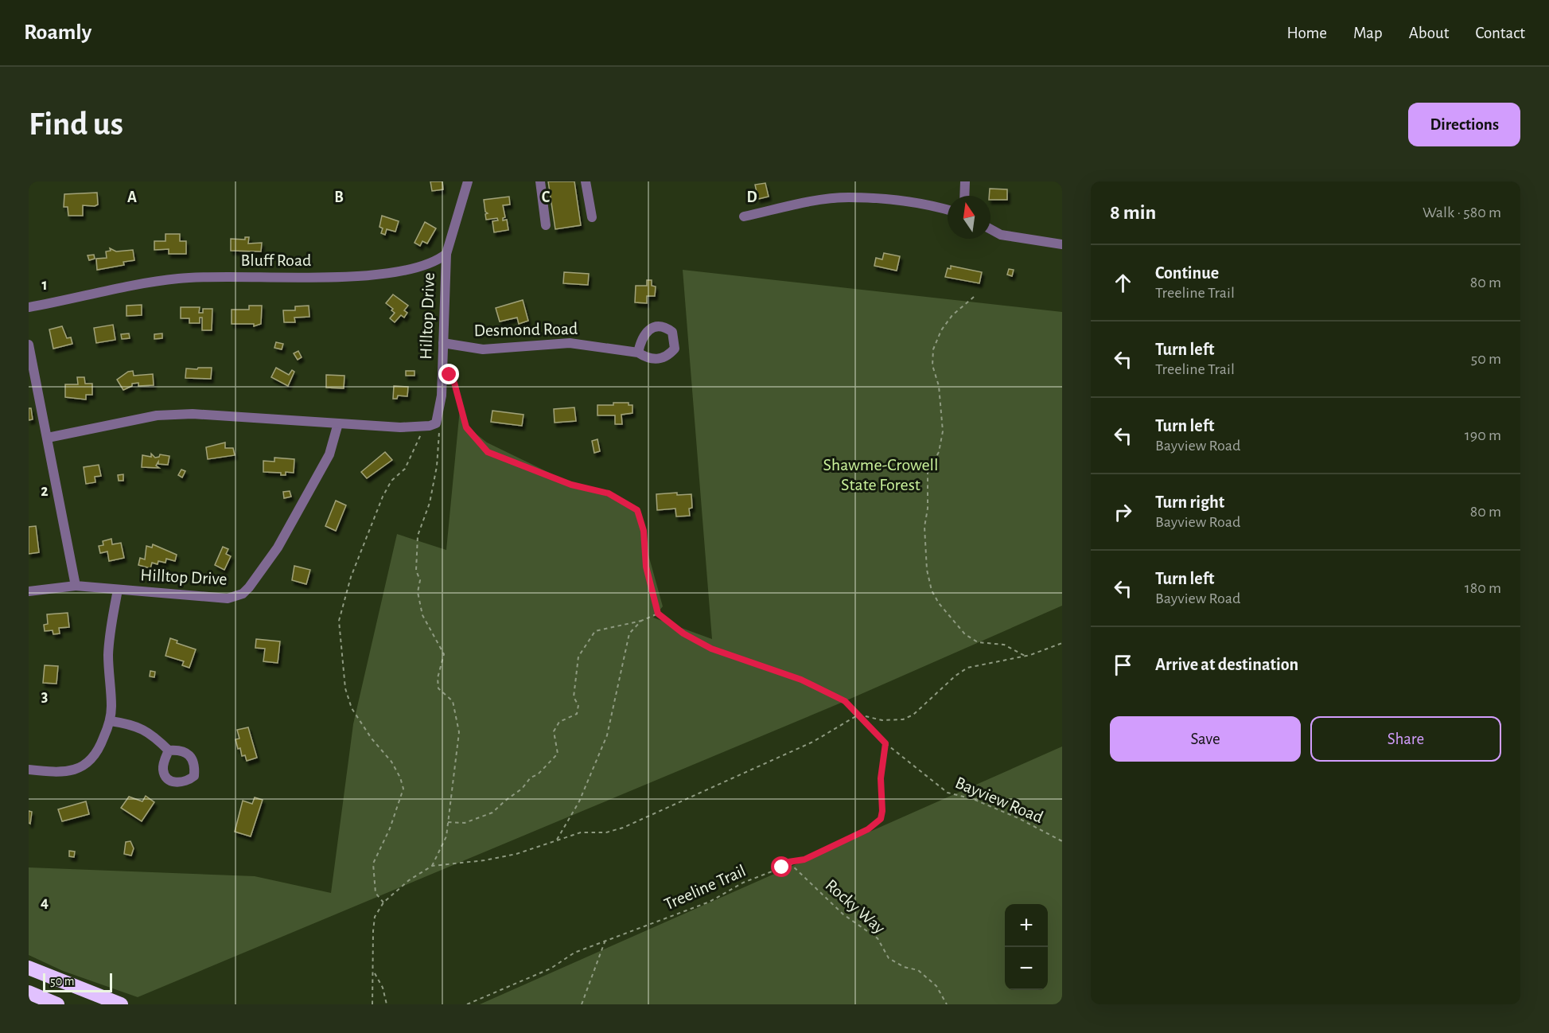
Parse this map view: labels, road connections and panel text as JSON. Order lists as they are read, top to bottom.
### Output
{
  "streets": {
    "street": ["Bluff Road", "Hilltop Drive", "Desmond Road"],
    "path": ["Bayview Road", "Treeline Trail", "Rocky Way"]
  },
  "crossings": [
    ["Bluff Road", "Hilltop Drive"],
    ["Hilltop Drive", "Desmond Road"],
    ["Bayview Road", "Treeline Trail"],
    ["Treeline Trail", "Rocky Way"]
  ],
  "parks": ["Shawme-Crowell State Forest"],
  "scale_bar": "50 m",
  "north": "top",
  "page": {
    "header": "Roamly",
    "nav": [
      "Home",
      "Map",
      "About",
      "Contact"
    ],
    "buttons": [
      "Directions",
      ["Save", "Share"]
    ],
    "title": "Find us",
    "heading": ["8 min", "Walk · 580 m"],
    "list": [
      ["Continue", "Treeline Trail", "80 m"],
      ["Turn left", "Treeline Trail", "50 m"],
      ["Turn left", "Bayview Road", "190 m"],
      ["Turn right", "Bayview Road", "80 m"],
      ["Turn left", "Bayview Road", "180 m"],
      "Arrive at destination"
    ],
    "map_buttons": ["+", "−"],
    "scale": "50 m"
  },
  "grid": {
    "columns": [
      "A",
      "B",
      "C",
      "D"
    ],
    "rows": [
      "1",
      "2",
      "3",
      "4"
    ]
  }
}
